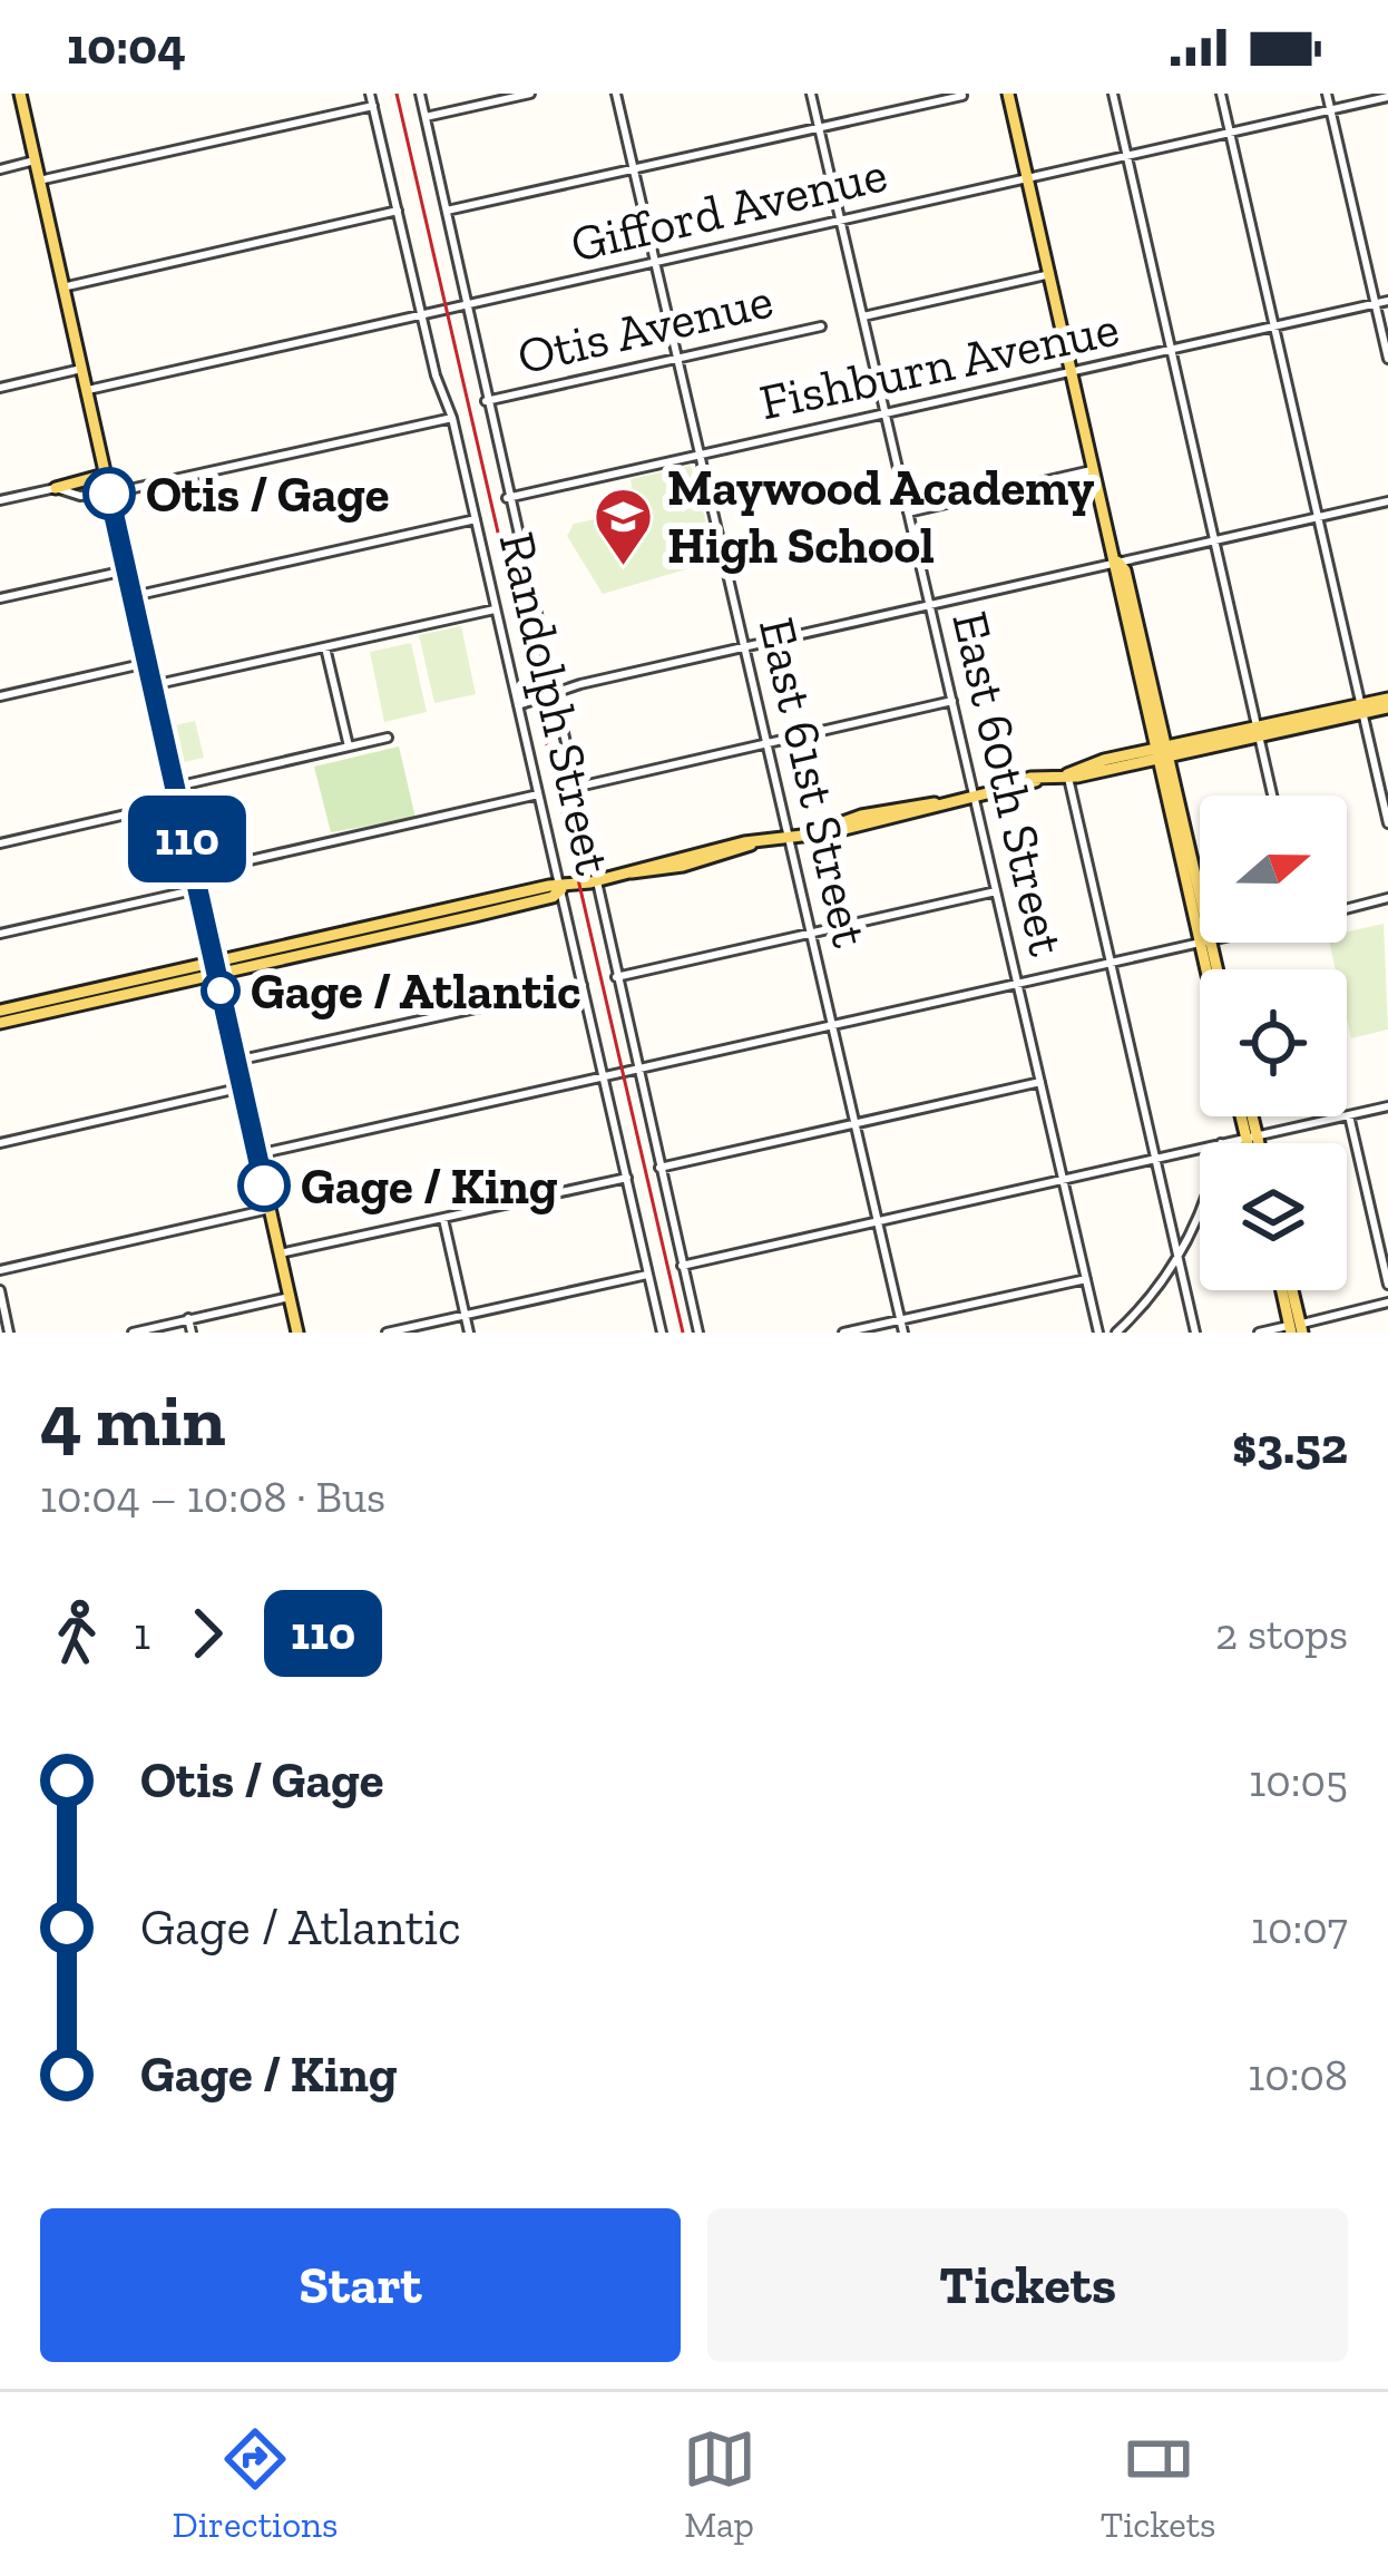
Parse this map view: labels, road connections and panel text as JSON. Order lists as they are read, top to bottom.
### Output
{
  "streets": {
    "street": [
      "Gifford Avenue",
      "Otis Avenue",
      "Fishburn Avenue",
      "Randolph Street",
      "East 61st Street",
      "East 60th Street"
    ]
  },
  "crossings": [
    ["Gifford Avenue", "Randolph Street"],
    ["Gifford Avenue", "East 61st Street"],
    ["Gifford Avenue", "East 60th Street"],
    ["Otis Avenue", "Randolph Street"],
    ["Otis Avenue", "East 61st Street"],
    ["Fishburn Avenue", "Randolph Street"],
    ["Fishburn Avenue", "East 61st Street"],
    ["Fishburn Avenue", "East 60th Street"]
  ],
  "places": {
    "other": ["Otis / Gage", "Gage / Atlantic", "Gage / King"],
    "school or university": ["Maywood Academy High School"]
  },
  "lines": ["bus line 110"],
  "north": "right",
  "page": {
    "status": "10:04",
    "on_map": "110",
    "heading": ["4 min", "10:04 – 10:08 · Bus", "$3.52"],
    "legs": ["1", "110", "2 stops"],
    "list": [
      {
        "name": "Otis / Gage",
        "value": "10:05"
      },
      {
        "name": "Gage / Atlantic",
        "value": "10:07"
      },
      {
        "name": "Gage / King",
        "value": "10:08"
      }
    ],
    "buttons": ["Start", "Tickets"],
    "tabs": ["Directions", "Map", "Tickets"]
  }
}
